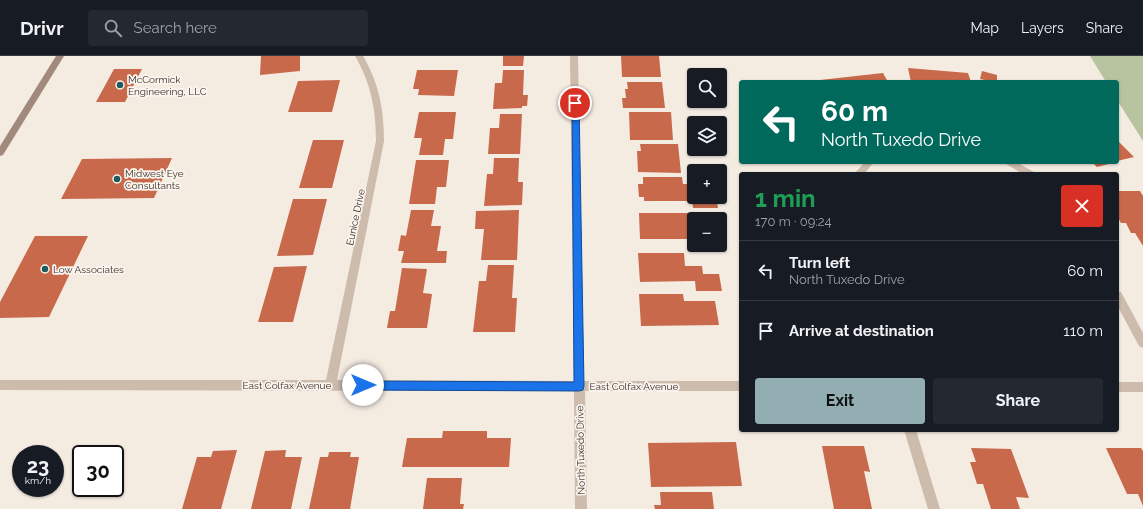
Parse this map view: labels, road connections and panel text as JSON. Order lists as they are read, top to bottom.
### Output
{
  "streets": {
    "street": ["Eunice Drive", "East Colfax Avenue", "North Tuxedo Drive"]
  },
  "crossings": [
    ["Eunice Drive", "East Colfax Avenue"],
    ["East Colfax Avenue", "North Tuxedo Drive"]
  ],
  "places": ["McCormick Engineering, LLC", "Midwest Eye Consultants", "Low Associates"],
  "page": {
    "header": "Drivr",
    "search": "Search here",
    "nav": ["Map", "Layers", "Share"],
    "map_buttons": ["+", "−"],
    "turn": ["60 m", "North Tuxedo Drive"],
    "heading": ["1 min", "170 m · 09:24"],
    "list": [
      {
        "name": "Turn left",
        "note": "North Tuxedo Drive",
        "value": "60 m"
      },
      {
        "name": "Arrive at destination",
        "value": "110 m"
      }
    ],
    "buttons": ["Exit", "Share"],
    "speed": "23 km/h",
    "limit": "30"
  }
}
